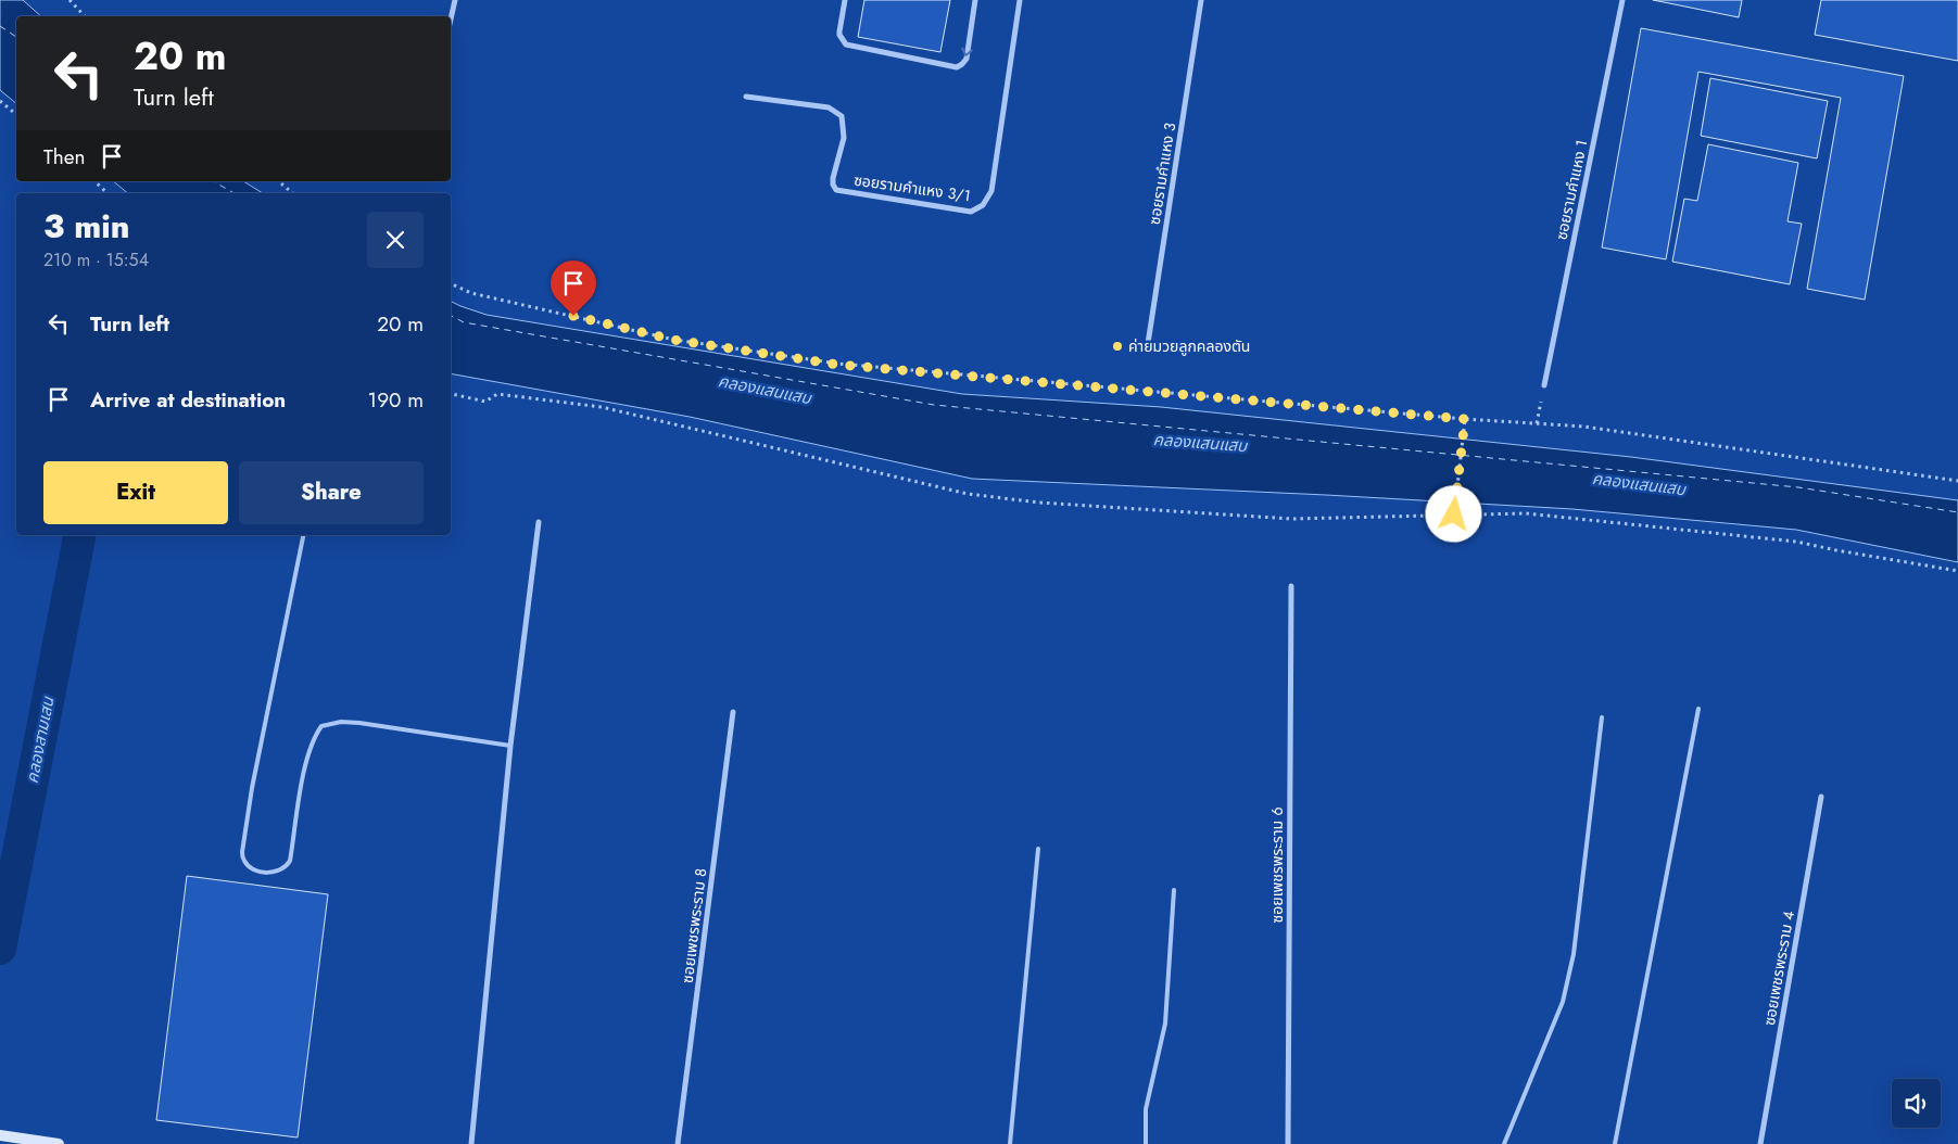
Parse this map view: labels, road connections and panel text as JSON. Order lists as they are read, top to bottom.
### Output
{
  "streets": {
    "street": [
      "ซอยรามคำแหง 3",
      "ซอยรามคำแหง 3/1",
      "ซอยรามคำแหง 1",
      "ซอยเพชรพระราม 6",
      "ซอยเพชรพระราม 8",
      "ซอยเพชรพระราม 4"
    ]
  },
  "water": ["คลองแสนแสบ", "คลองสามเสน"],
  "places": ["ค่ายมวยลูกคลองตัน"],
  "page": {
    "turn": ["20 m", "Turn left"],
    "then": "Then",
    "heading": ["3 min", "210 m · 15:54"],
    "list": [
      {
        "name": "Turn left",
        "value": "20 m"
      },
      {
        "name": "Arrive at destination",
        "value": "190 m"
      }
    ],
    "buttons": ["Exit", "Share"]
  }
}
